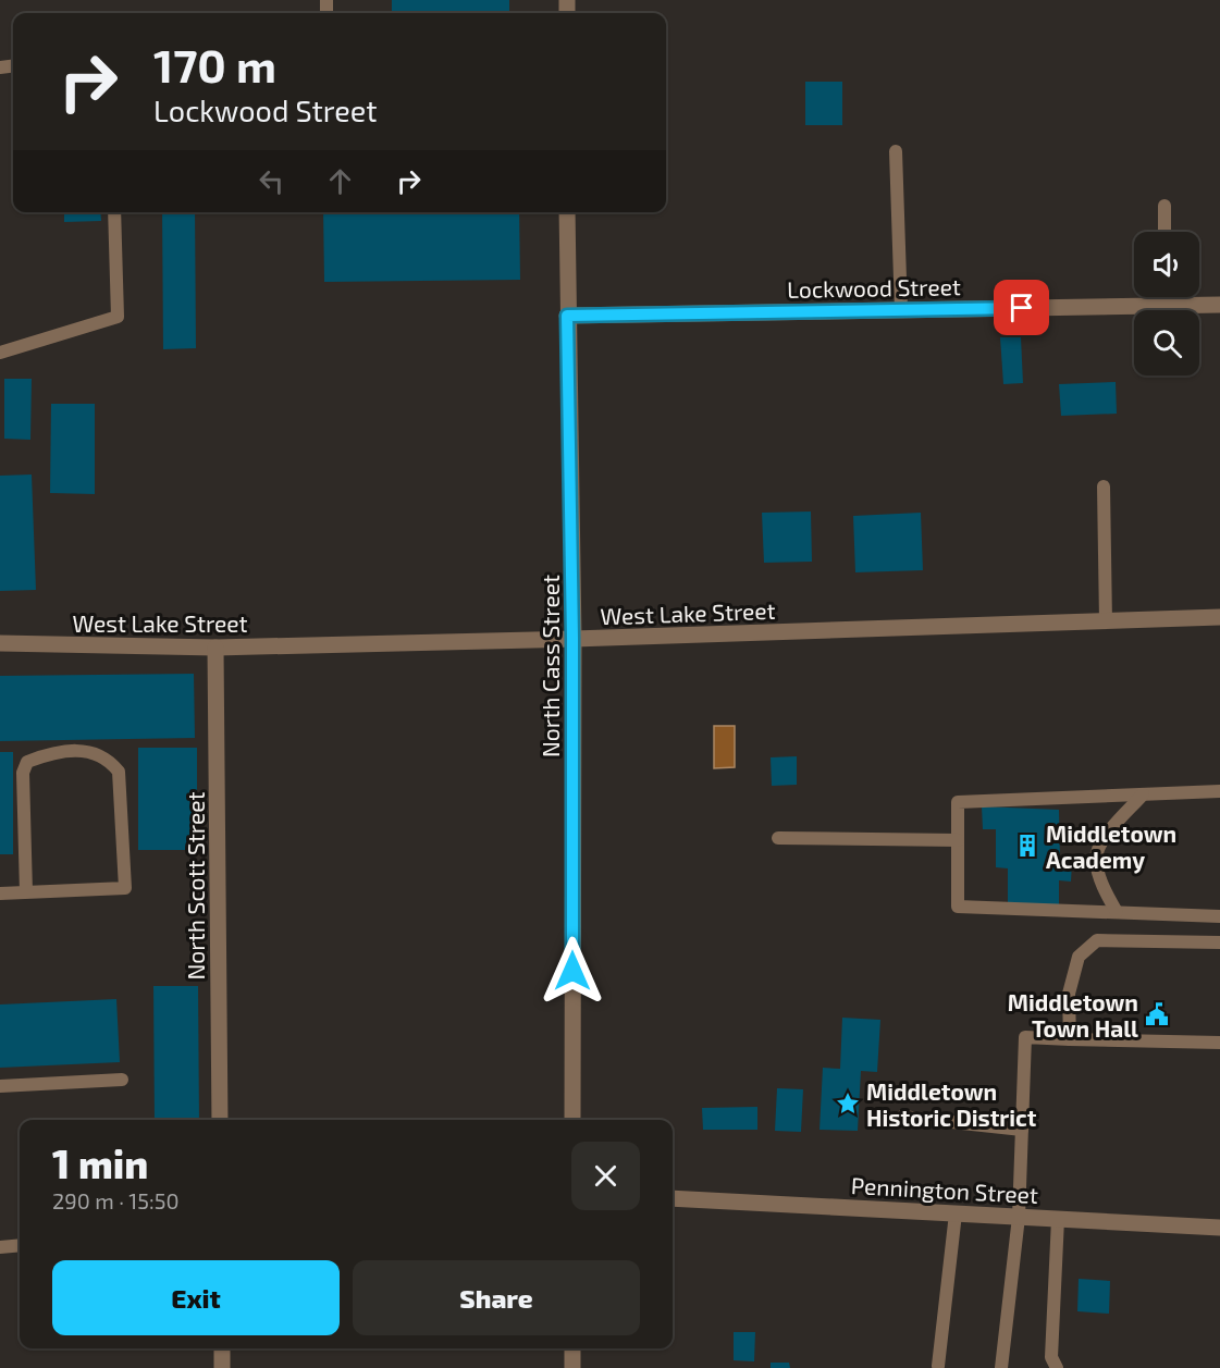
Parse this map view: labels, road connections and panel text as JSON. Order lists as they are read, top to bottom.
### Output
{
  "streets": {
    "street": [
      "Lockwood Street",
      "West Lake Street",
      "North Cass Street",
      "North Scott Street",
      "Pennington Street"
    ]
  },
  "crossings": [
    ["Lockwood Street", "North Cass Street"],
    ["West Lake Street", "North Cass Street"],
    ["West Lake Street", "North Scott Street"]
  ],
  "places": {
    "building": ["Middletown Academy"],
    "public building": ["Middletown Town Hall"],
    "place": ["Middletown Historic District"]
  },
  "page": {
    "turn": ["170 m", "Lockwood Street"],
    "heading": ["1 min", "290 m · 15:50"],
    "buttons": ["Exit", "Share"]
  }
}
